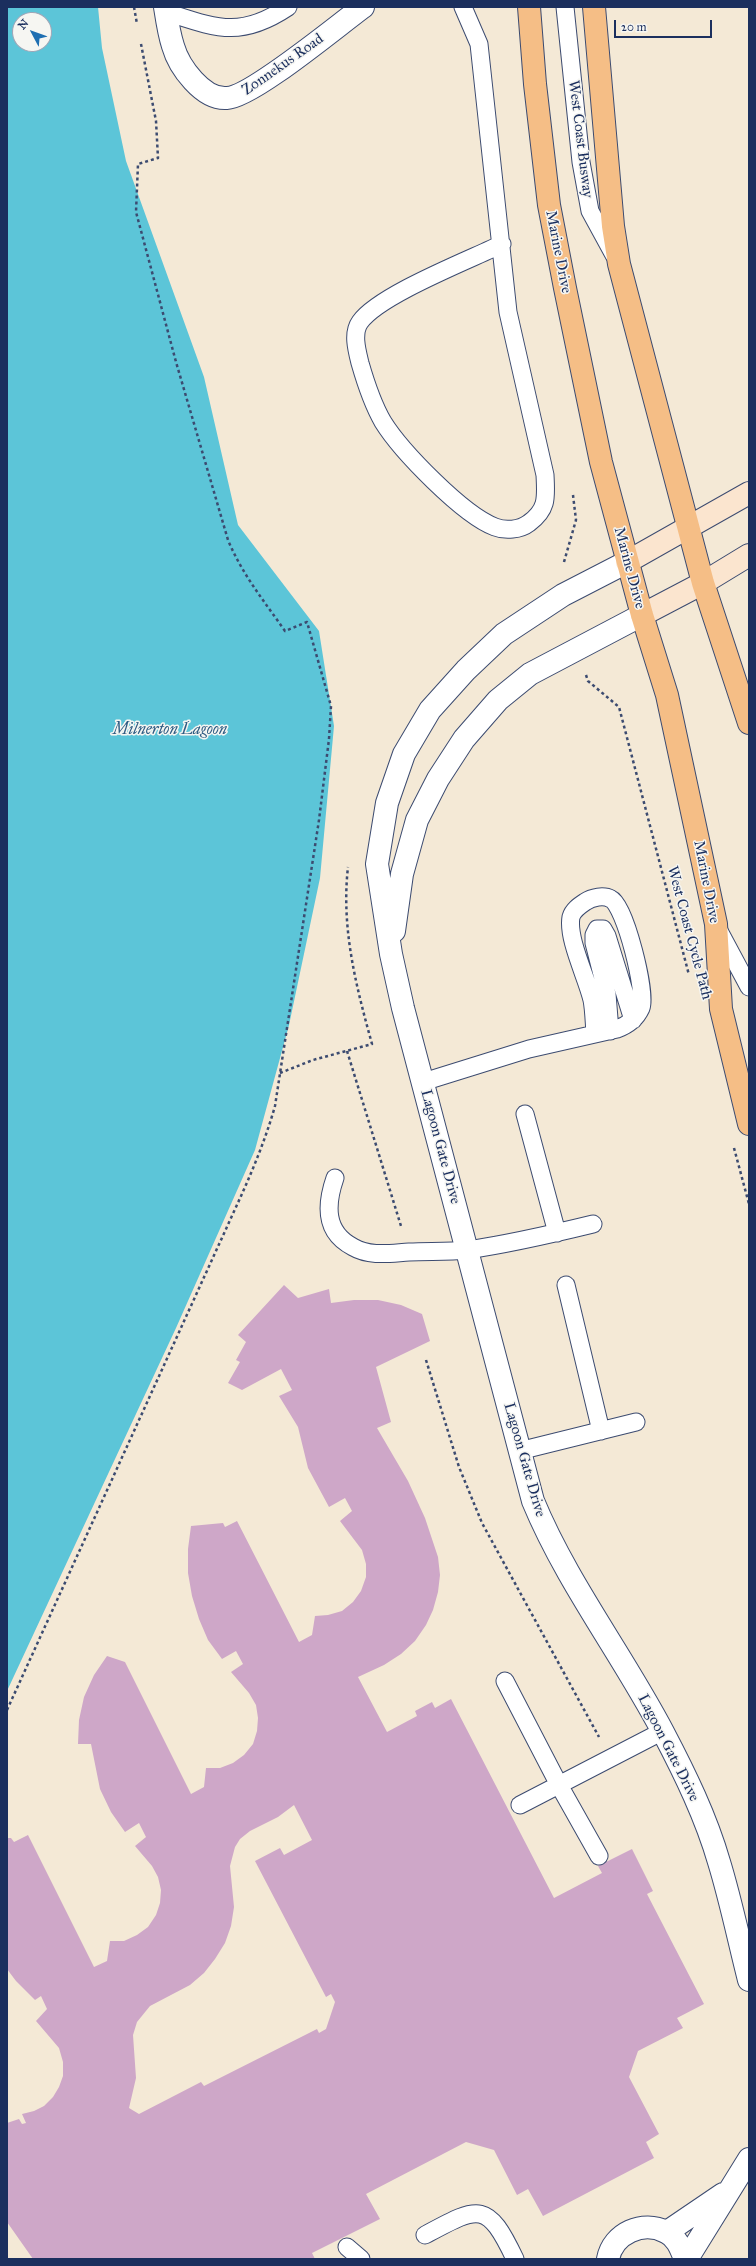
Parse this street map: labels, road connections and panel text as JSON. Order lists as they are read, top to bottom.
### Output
{
  "streets": {
    "main road": ["Marine Drive", "Lagoon Gate Drive"],
    "street": ["Zonnekus Road"],
    "lane": ["West Coast Busway"],
    "path": ["West Coast Cycle Path"]
  },
  "crossings": [
    ["Marine Drive", "Lagoon Gate Drive"]
  ],
  "water": ["Milnerton Lagoon"],
  "scale_bar": "20 m",
  "north": "top left"
}
